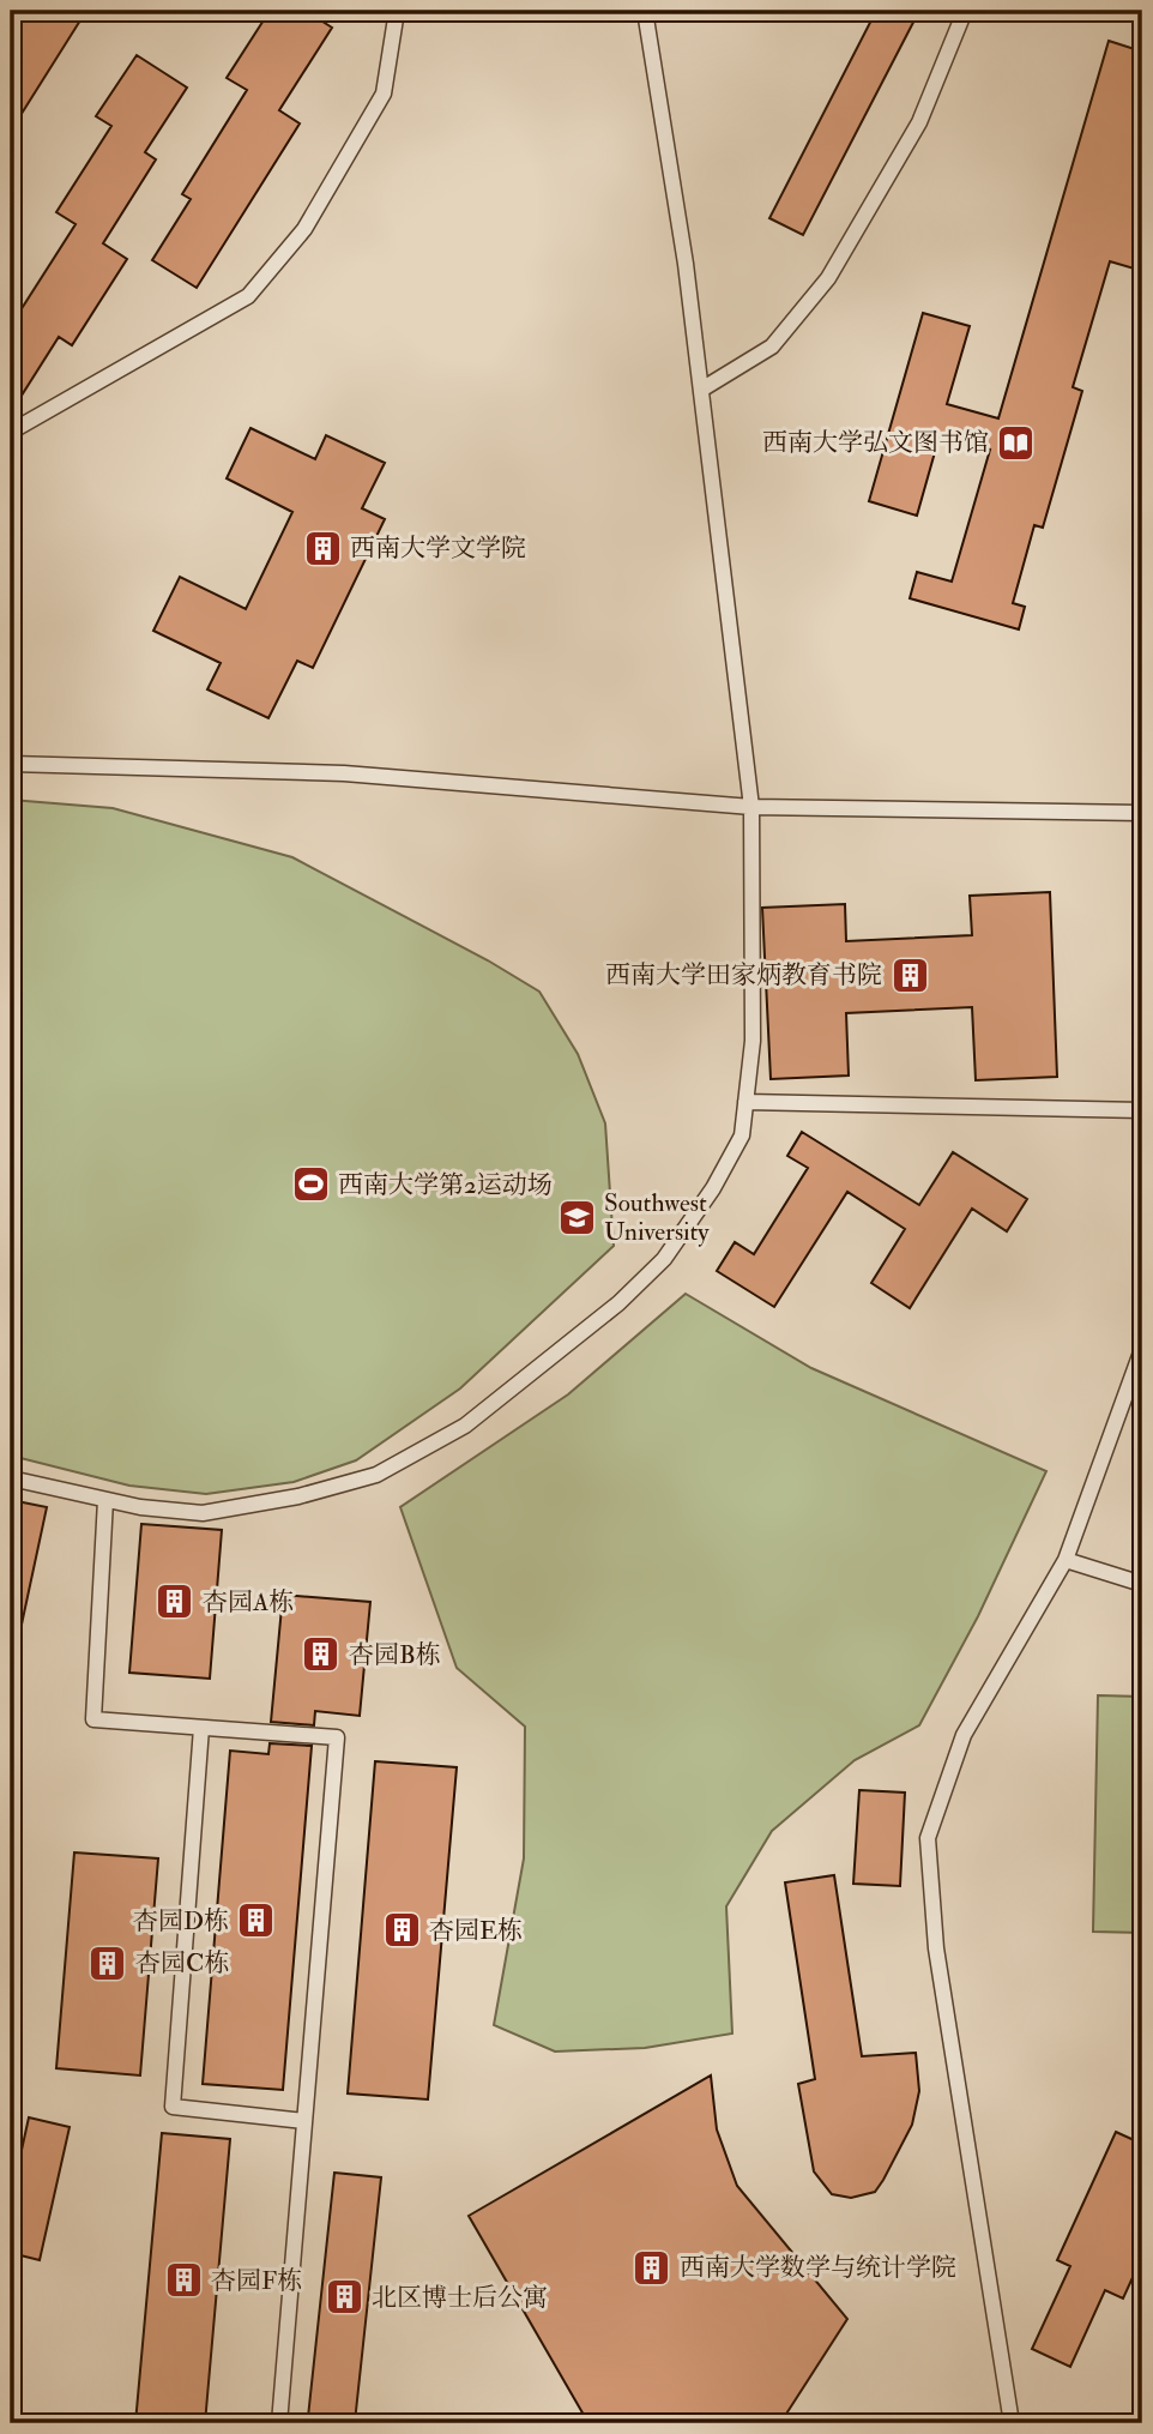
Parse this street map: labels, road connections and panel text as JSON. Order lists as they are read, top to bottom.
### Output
{
  "places": {
    "library": ["西南大学弘文图书馆"],
    "building": [
      "西南大学文学院",
      "西南大学田家炳教育书院",
      "杏园A栋",
      "杏园B栋",
      "杏园D栋",
      "杏园E栋",
      "杏园C栋",
      "西南大学数学与统计学院",
      "杏园F栋",
      "北区博士后公寓"
    ],
    "sports": ["西南大学第2运动场"],
    "school or university": ["Southwest University"]
  }
}
